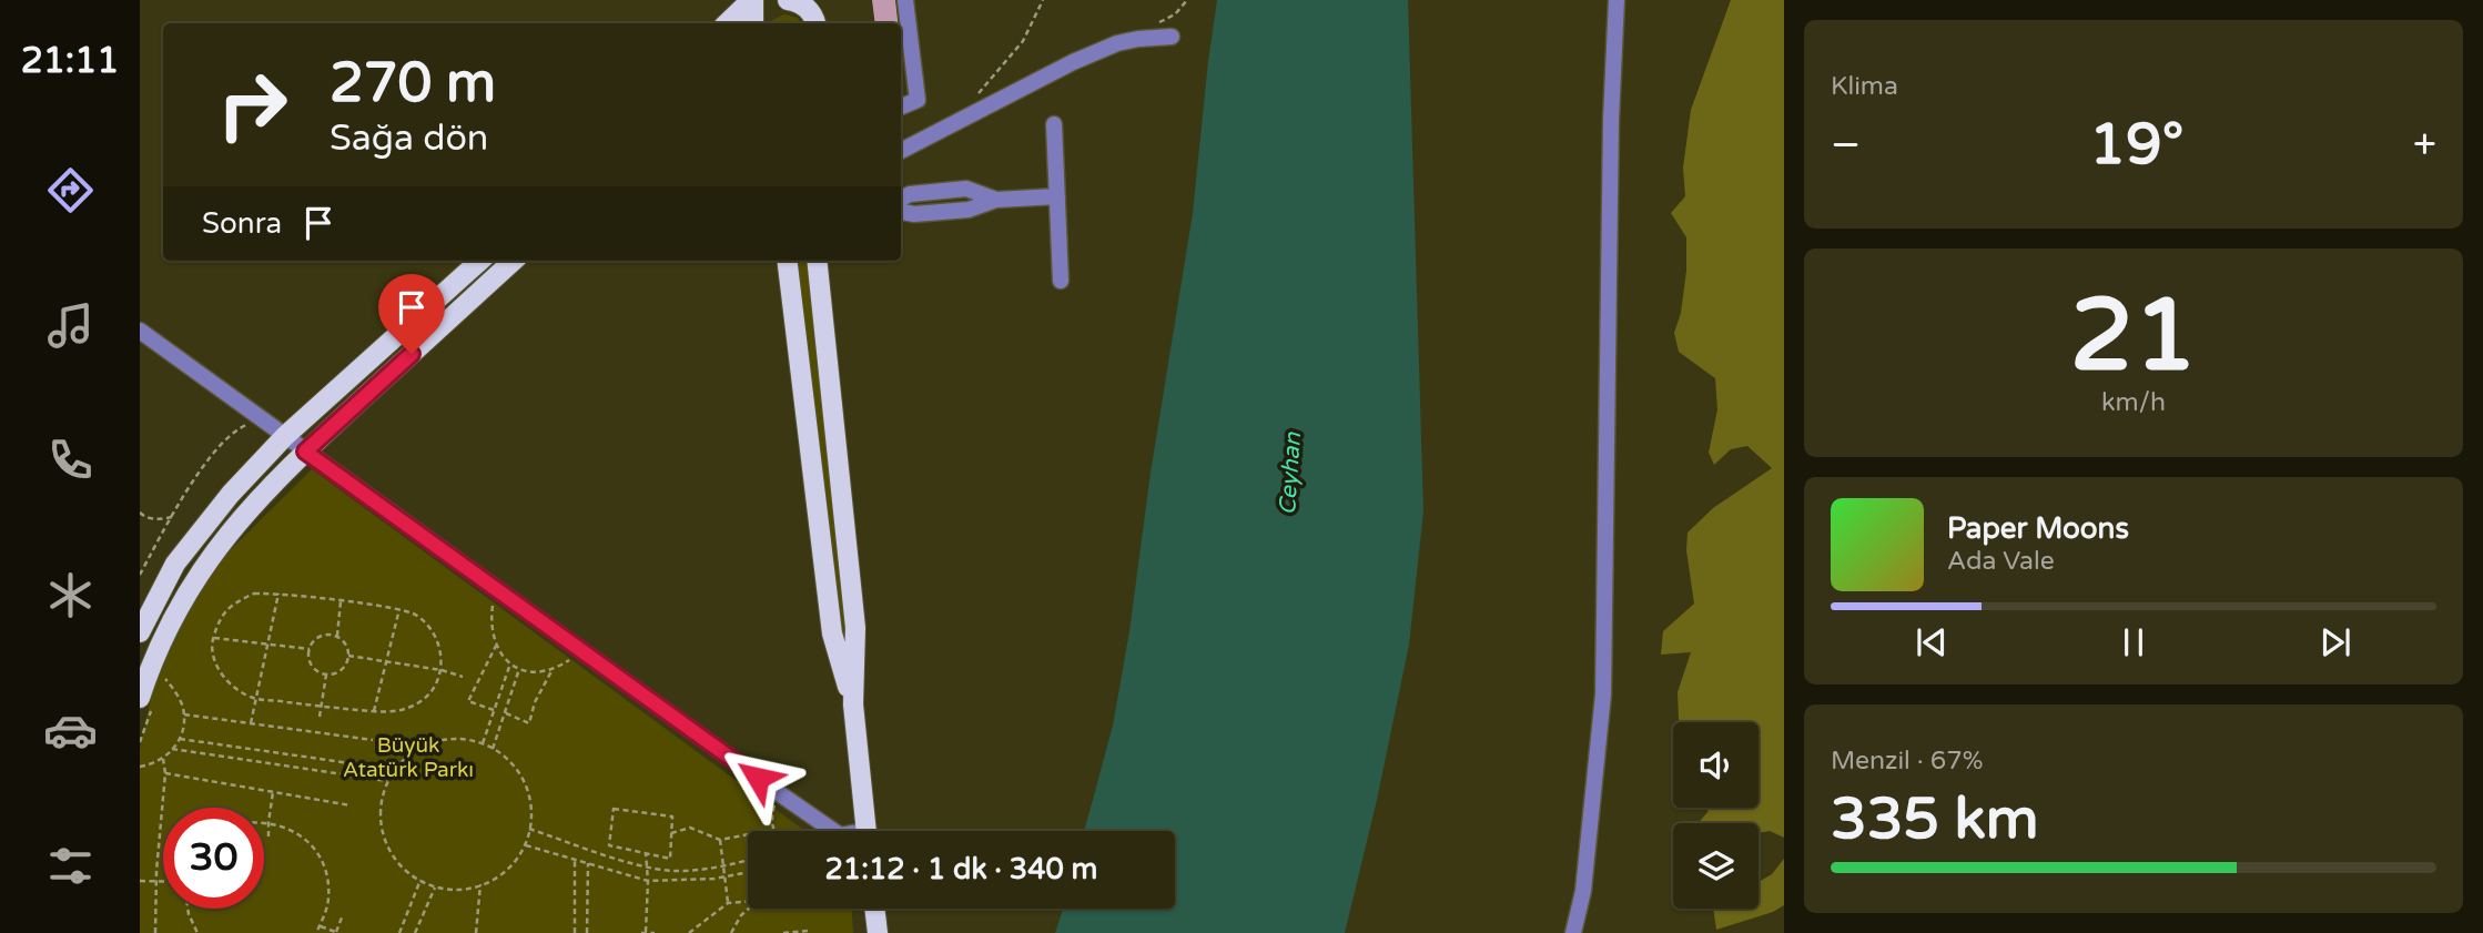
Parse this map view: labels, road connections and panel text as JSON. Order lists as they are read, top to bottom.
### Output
{
  "water": ["Ceyhan"],
  "parks": ["Büyük Atatürk Parkı"],
  "page": {
    "tabs": "21:11",
    "tile": [
      "Klima",
      ["21", "km/h"],
      ["Menzil · 67%", "335 km"]
    ],
    "turn": ["270 m", "Sağa dön"],
    "heat": ["−", "19°", "+"],
    "then": "Sonra",
    "song": ["Paper Moons", "Ada Vale"],
    "limit": "30",
    "trip": "21:12 · 1 dk · 340 m"
  }
}
